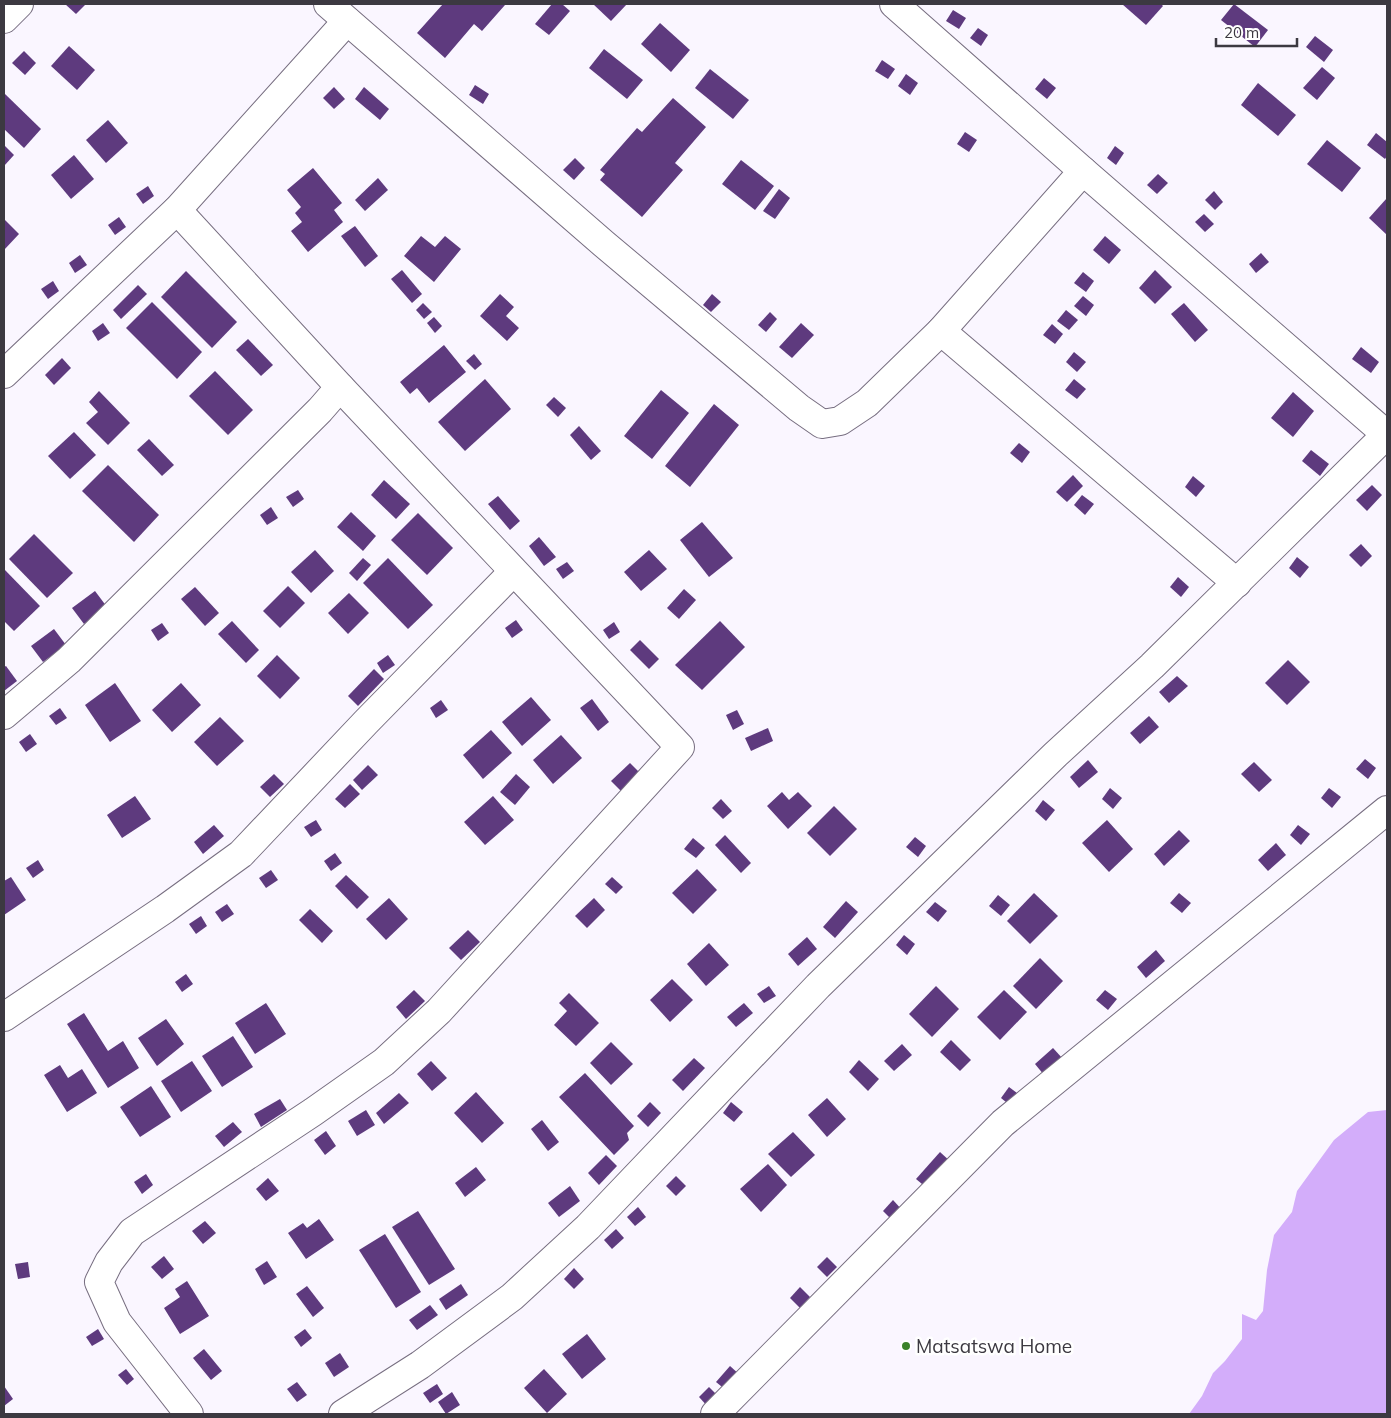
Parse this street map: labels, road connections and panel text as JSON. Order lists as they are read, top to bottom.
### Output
{
  "places": ["Matsatswa Home"],
  "scale_bar": "20 m"
}
